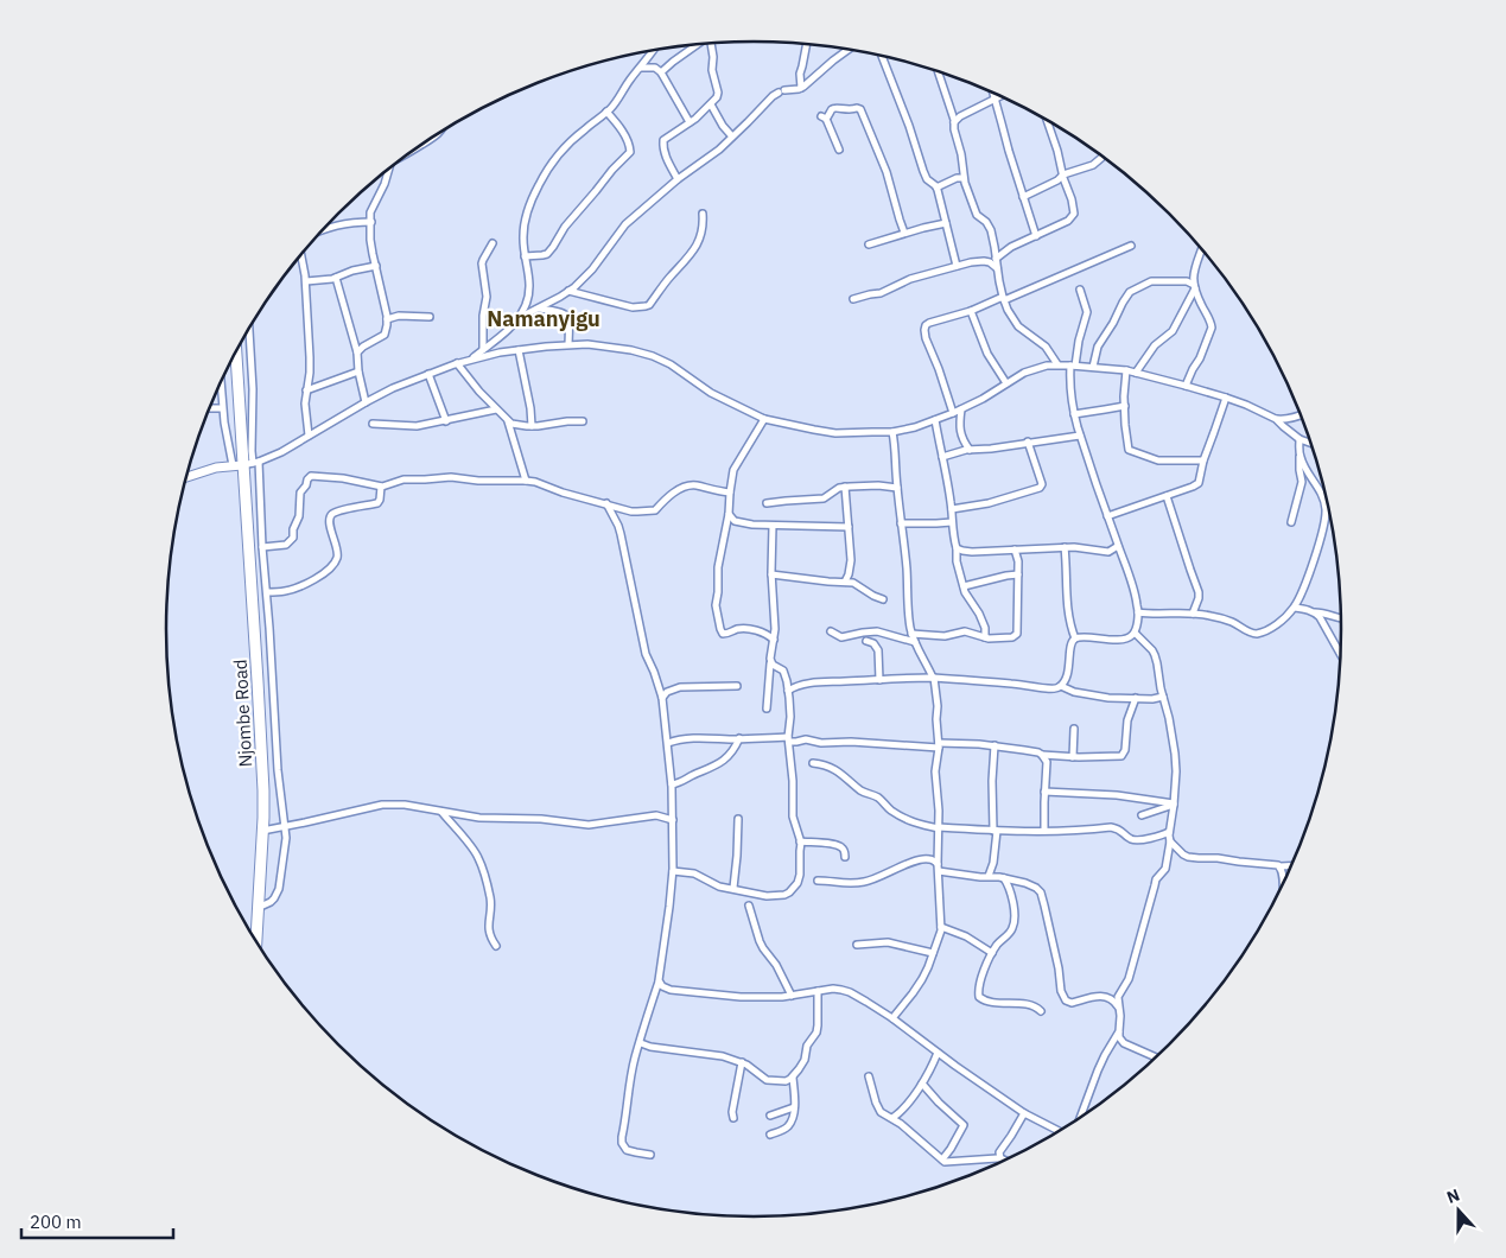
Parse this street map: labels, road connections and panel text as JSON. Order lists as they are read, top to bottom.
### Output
{
  "streets": {
    "highway": ["Njombe Road"]
  },
  "districts": ["Namanyigu"],
  "scale_bar": "200 m",
  "north": "top"
}
